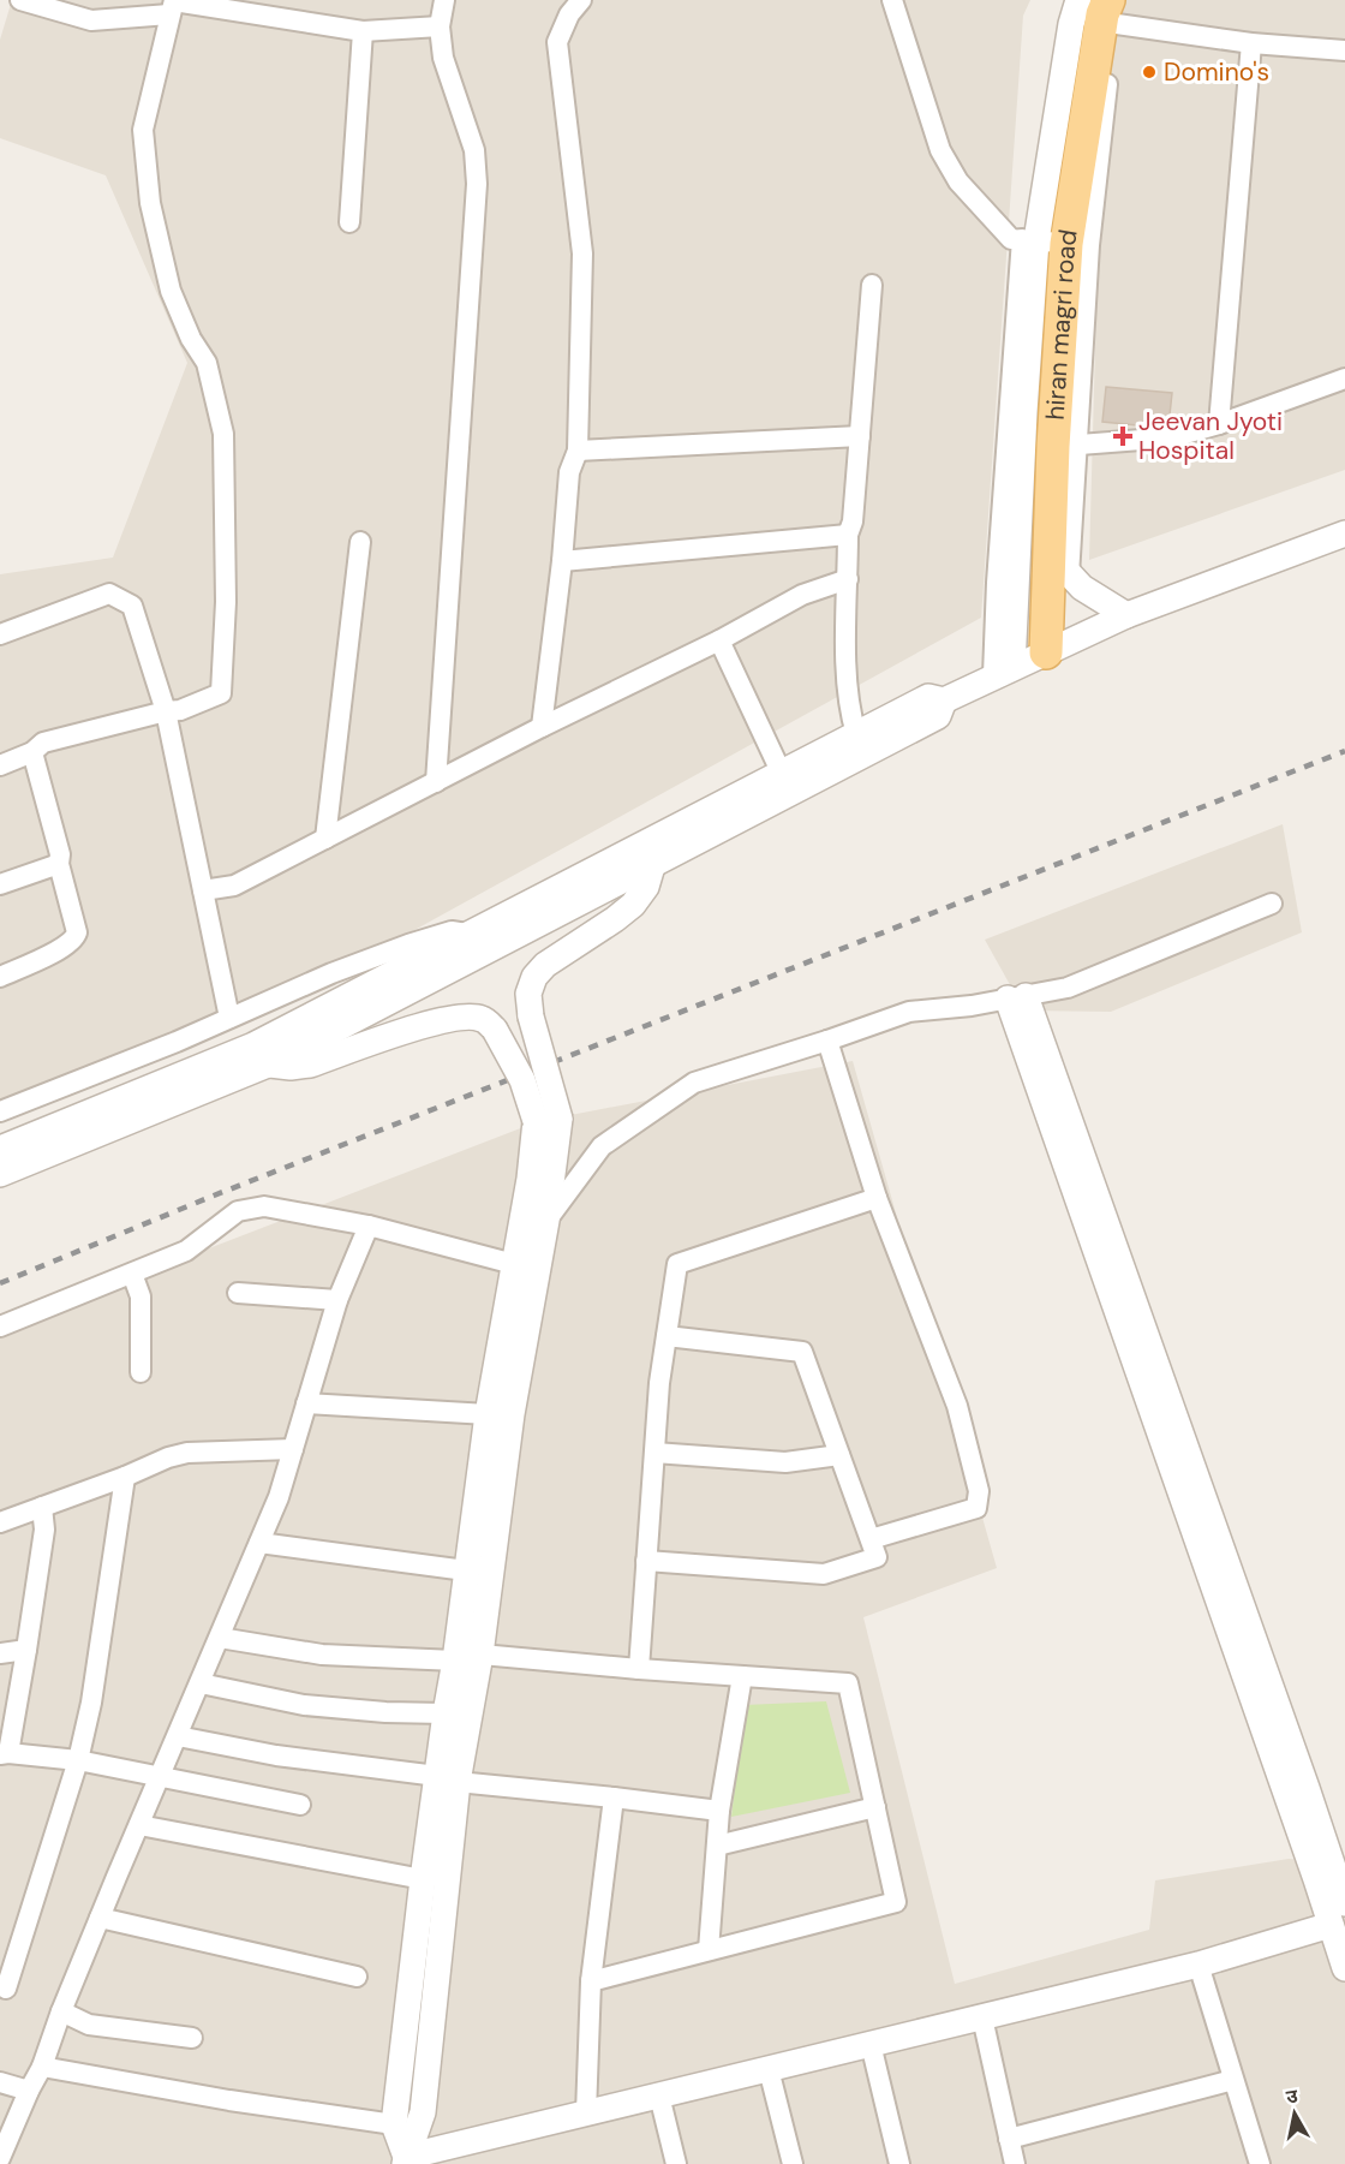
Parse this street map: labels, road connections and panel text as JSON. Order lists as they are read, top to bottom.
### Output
{
  "streets": {
    "main road": ["hiran magri road"]
  },
  "places": {
    "other": ["Domino's"],
    "health": ["Jeevan Jyoti Hospital"]
  },
  "north": "top"
}
